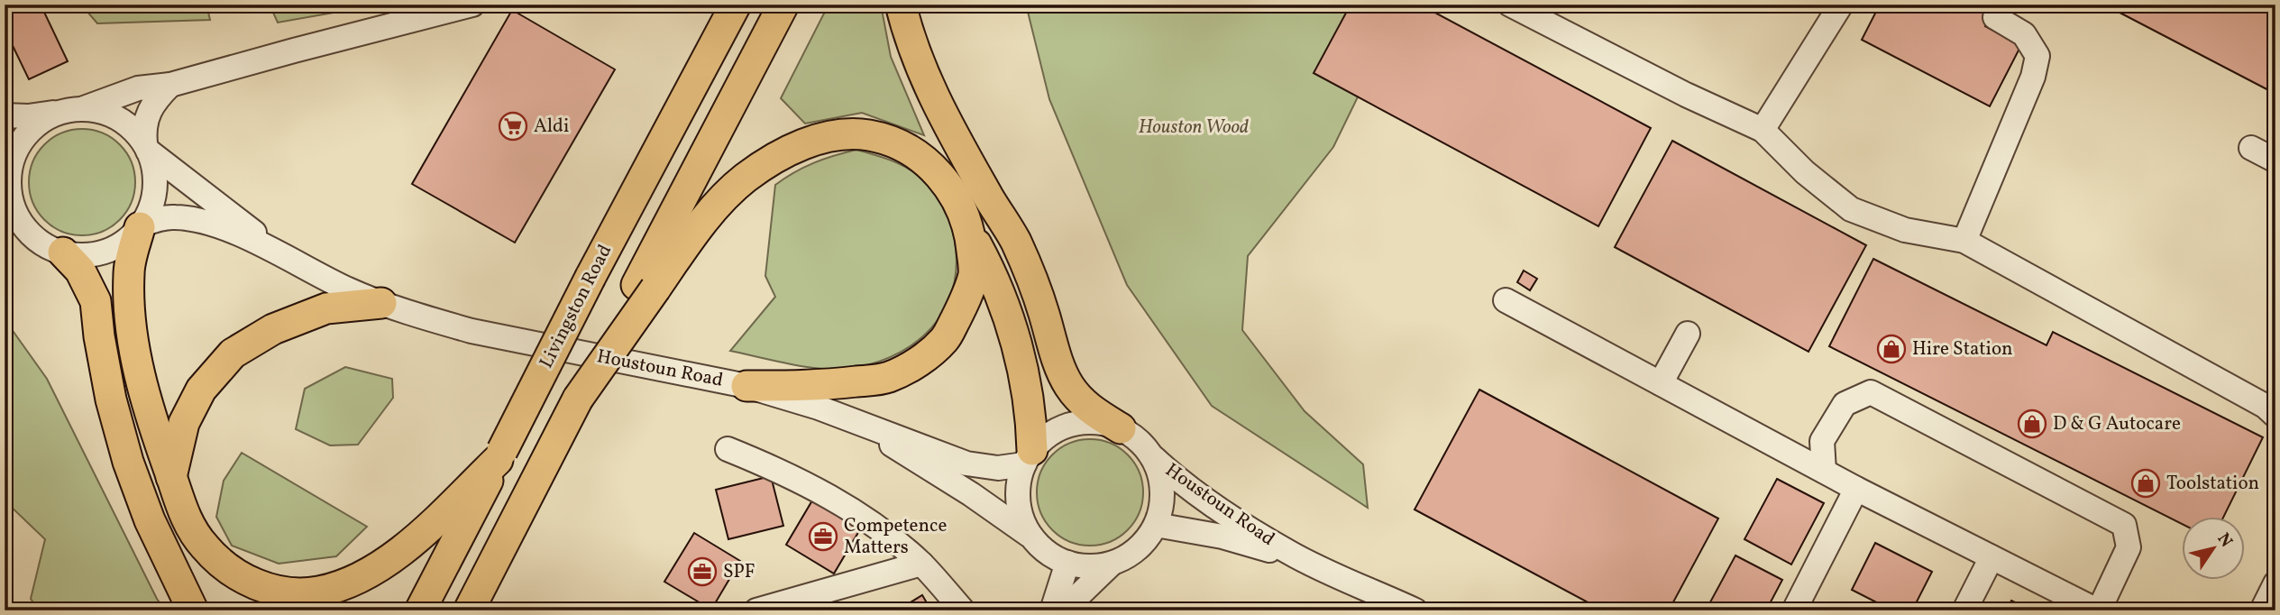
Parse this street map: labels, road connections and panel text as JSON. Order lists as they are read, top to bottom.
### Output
{
  "streets": {
    "main road": ["Livingston Road"],
    "street": ["Houstoun Road"]
  },
  "parks": ["Houston Wood"],
  "places": {
    "supermarket": ["Aldi"],
    "shop": ["Hire Station", "D & G Autocare", "Toolstation"],
    "office": ["Competence Matters", "SPF"]
  },
  "north": "top right"
}
